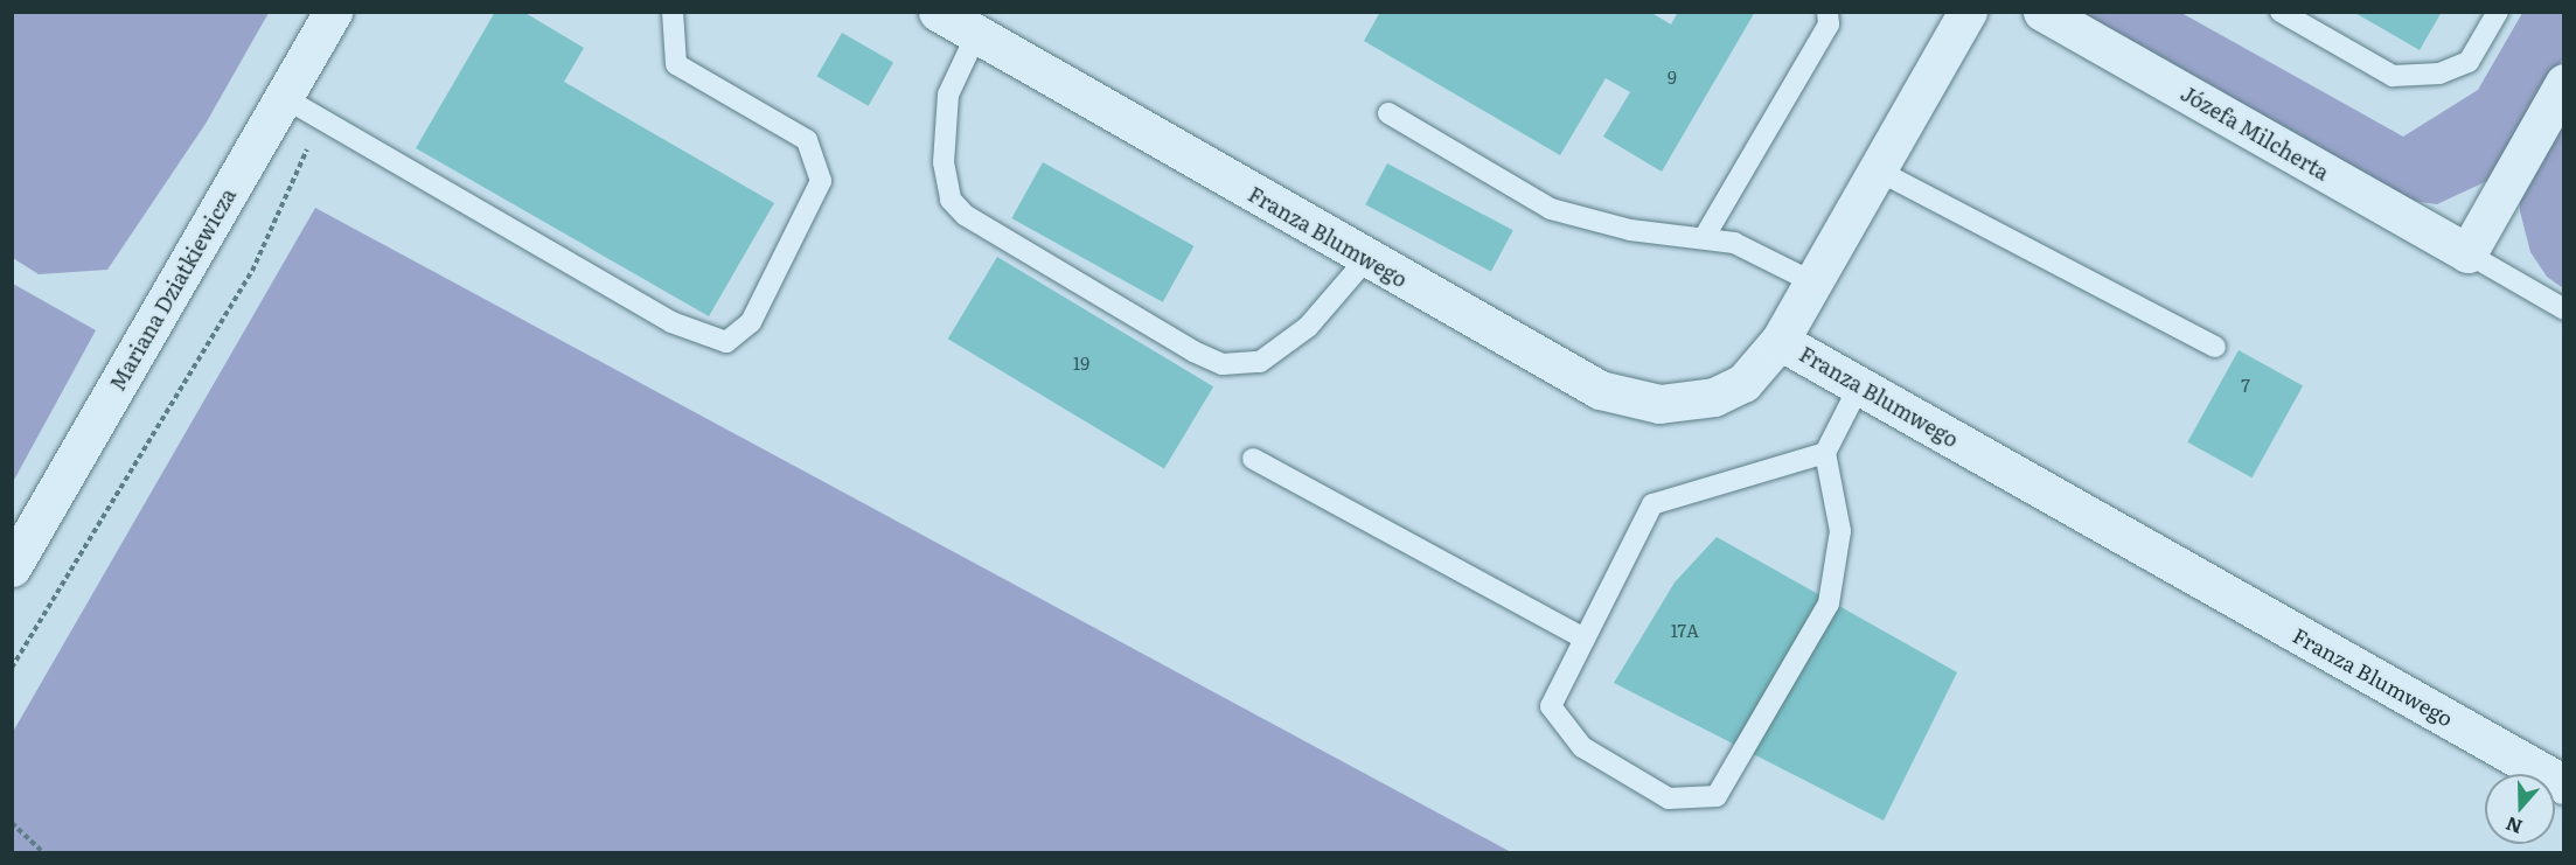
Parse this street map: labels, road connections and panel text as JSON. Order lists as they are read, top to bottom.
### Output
{
  "streets": {
    "street": ["Józefa Milcherta", "Franza Blumwego", "Mariana Dziatkiewicza"]
  },
  "house_numbers": [
    "9",
    "19",
    "7",
    "17A"
  ],
  "north": "bottom"
}
